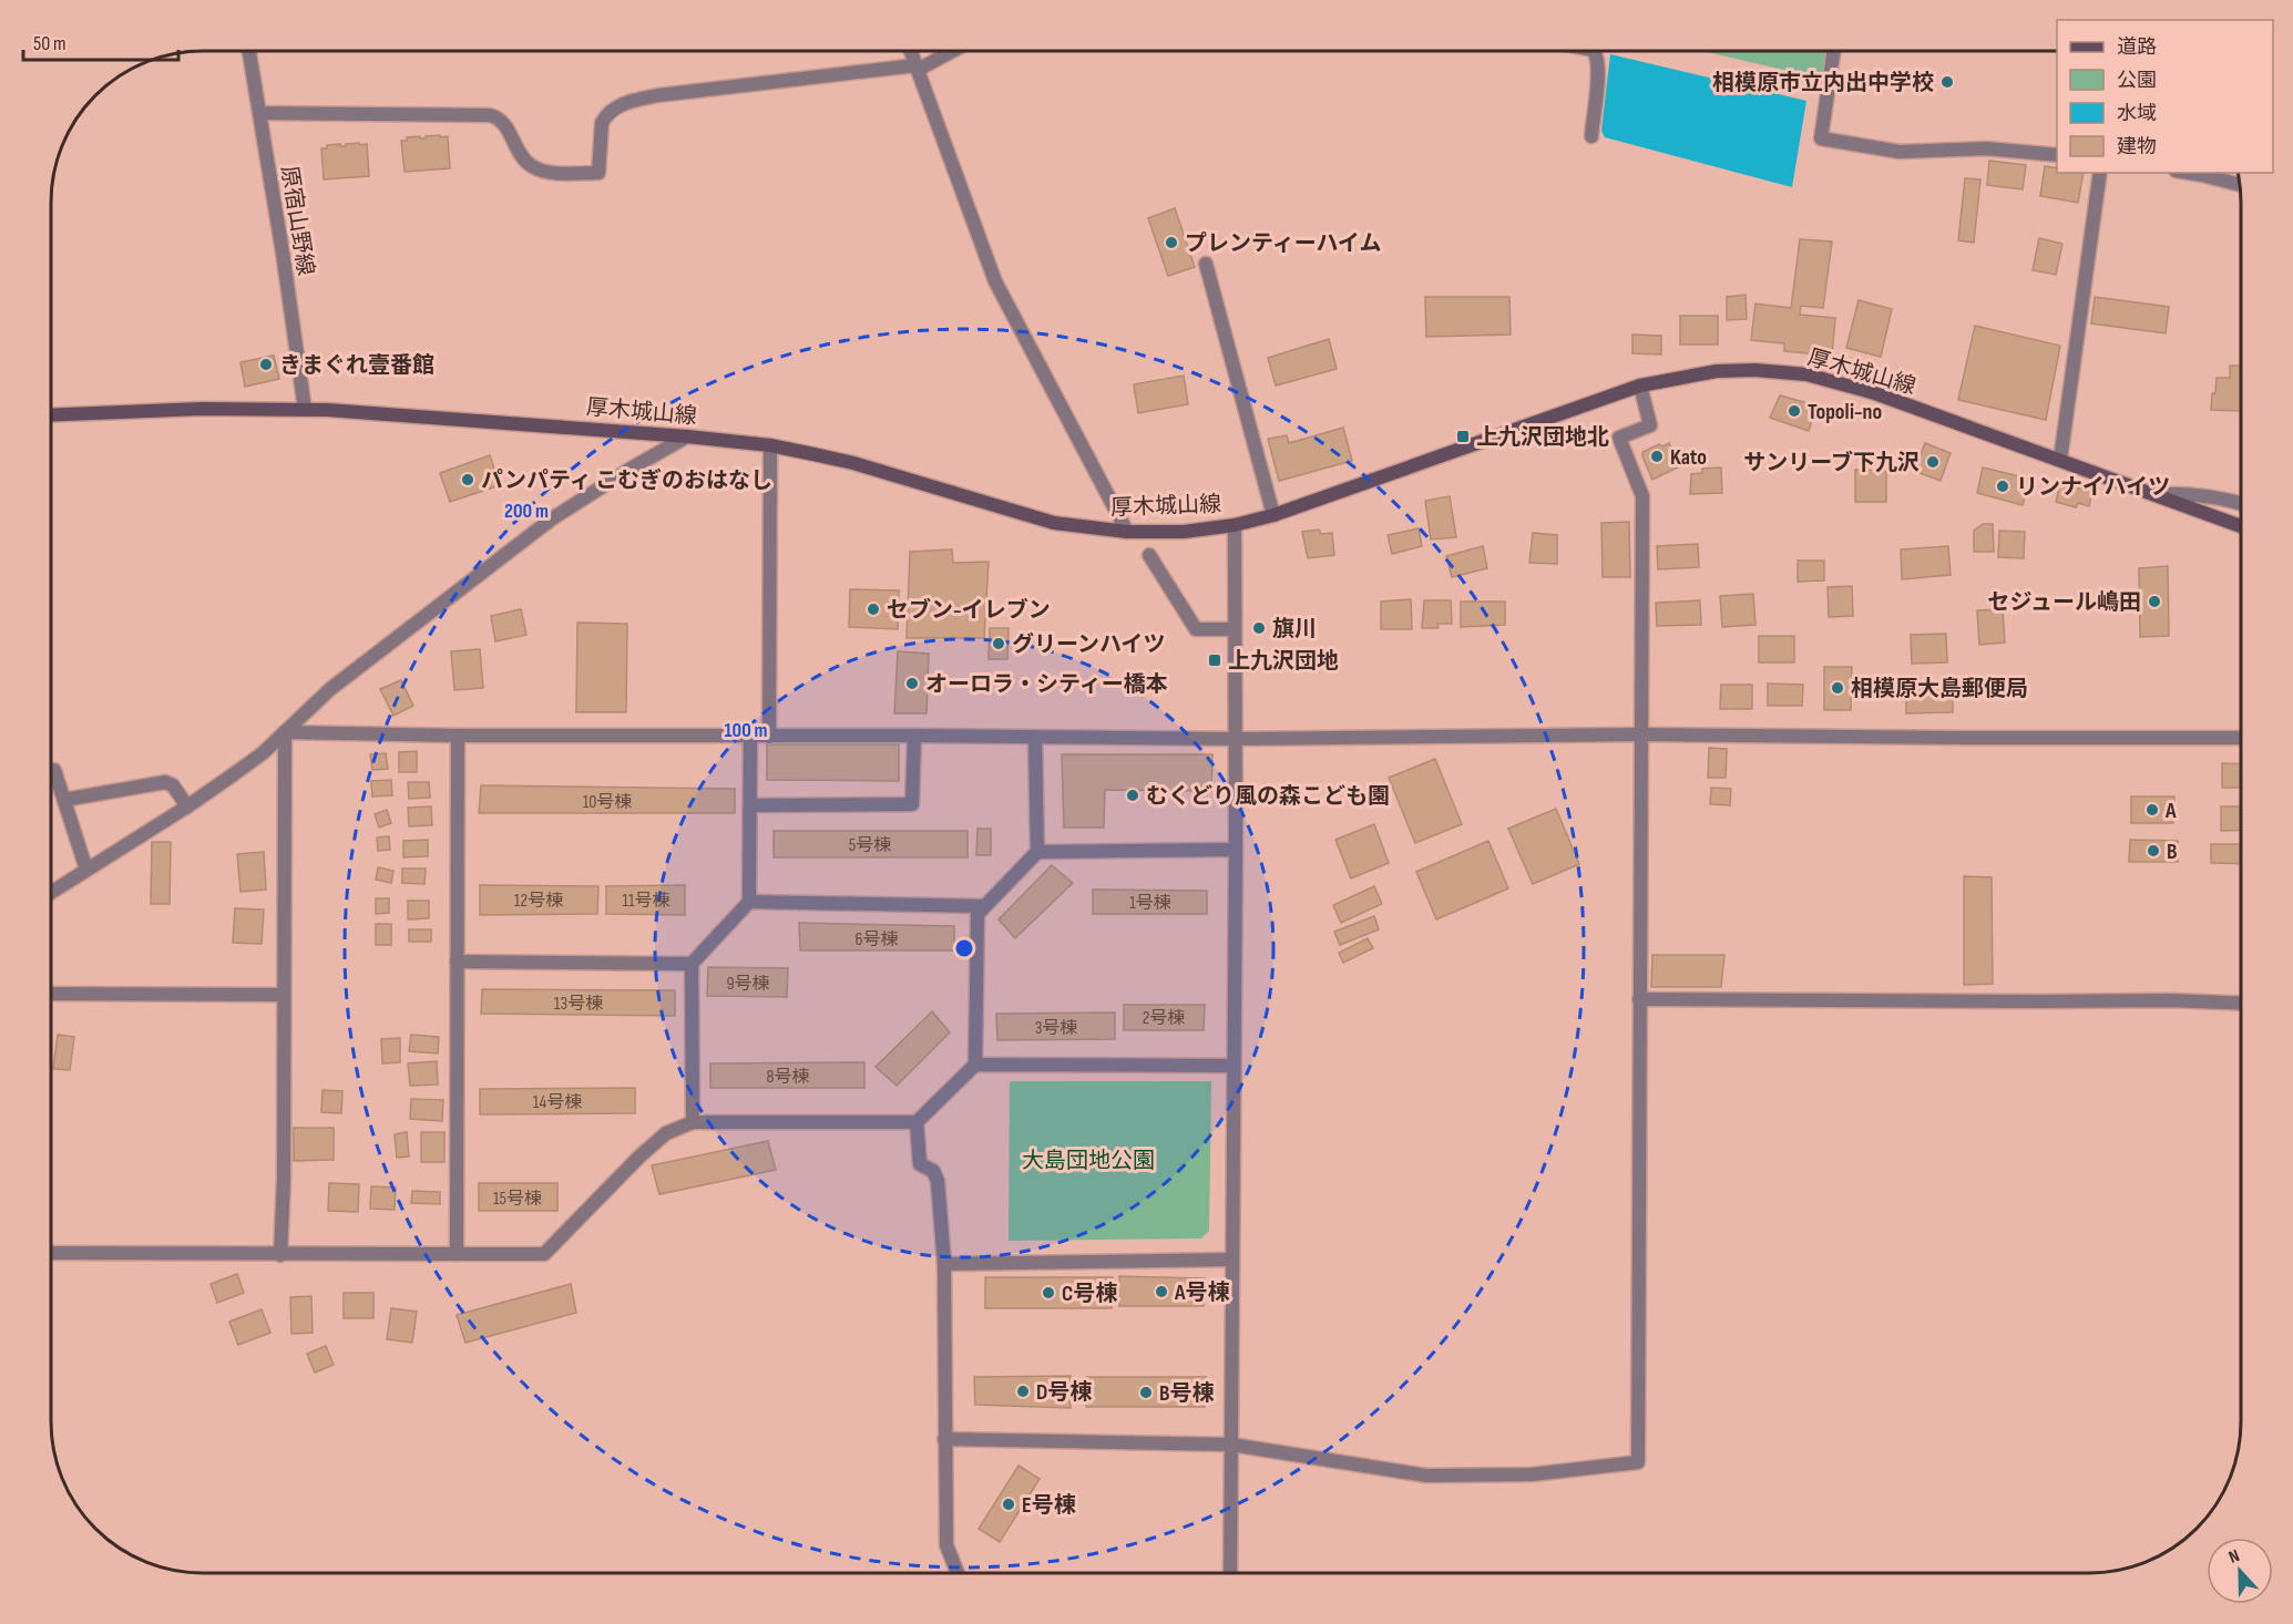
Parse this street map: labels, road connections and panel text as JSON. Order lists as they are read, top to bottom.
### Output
{
  "streets": {
    "main road": ["厚木城山線"],
    "street": ["原宿山野線"]
  },
  "crossings": [
    ["原宿山野線", "厚木城山線"]
  ],
  "parks": ["大島団地公園"],
  "places": {
    "other": [
      "相模原市立内出中学校",
      "プレンティーハイム",
      "きまぐれ壹番館",
      "Topoli-no",
      "Kato",
      "サンリーブ下九沢",
      "パンパティ こむぎのおはなし",
      "リンナイハイツ",
      "セジュール嶋田",
      "セブン-イレブン",
      "旗川",
      "グリーンハイツ",
      "オーロラ・シティー橋本",
      "相模原大島郵便局",
      "むくどり風の森こども園",
      "A",
      "B",
      "A号棟",
      "C号棟",
      "D号棟",
      "B号棟",
      "E号棟"
    ],
    "transit": ["上九沢団地北", "上九沢団地"]
  },
  "house_numbers": [
    "10号棟",
    "5号棟",
    "12号棟",
    "11号棟",
    "1号棟",
    "6号棟",
    "9号棟",
    "13号棟",
    "2号棟",
    "3号棟",
    "8号棟",
    "14号棟",
    "15号棟"
  ],
  "legend": [
    "道路",
    "公園",
    "水域",
    "建物"
  ],
  "scale_bar": "50 m",
  "north": "top",
  "rings": ["200 m", "100 m"]
}
